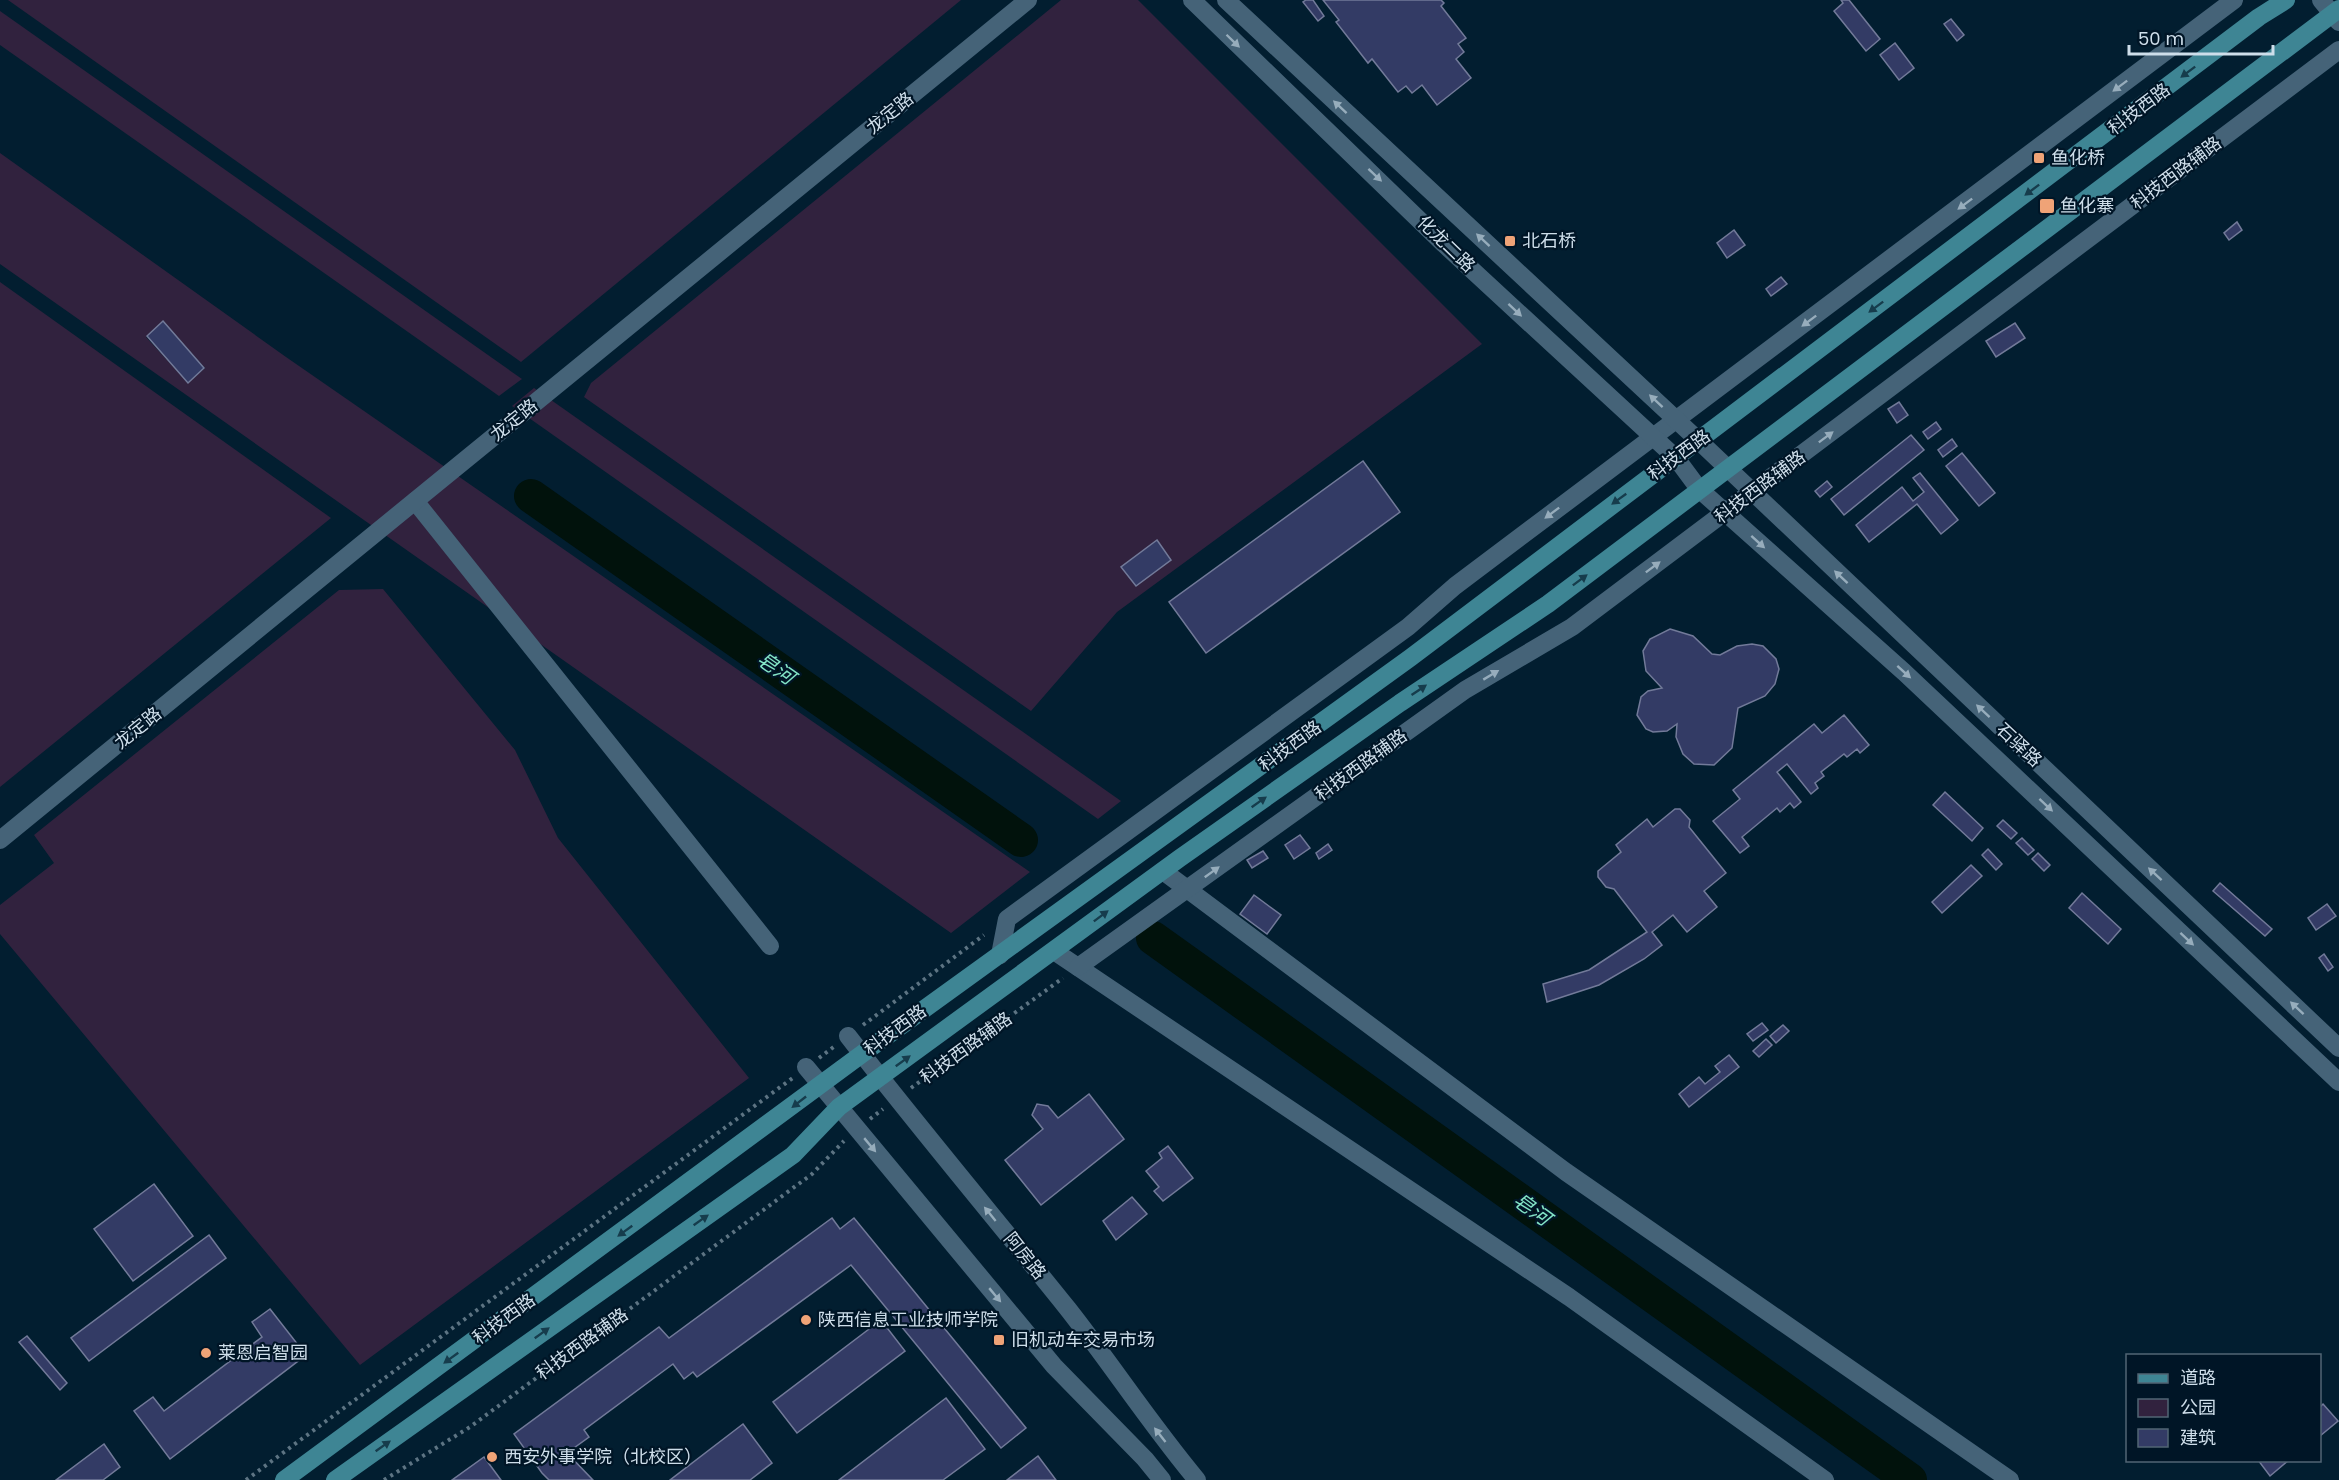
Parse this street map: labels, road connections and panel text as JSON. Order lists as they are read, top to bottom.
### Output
{
  "streets": {
    "main road": ["科技西路"],
    "street": [
      "龙定路",
      "科技西路辅路",
      "化龙二路",
      "石驿路",
      "阿房路"
    ]
  },
  "crossings": [
    ["科技西路", "化龙二路"],
    ["科技西路", "石驿路"],
    ["科技西路", "阿房路"],
    ["科技西路辅路", "石驿路"],
    ["科技西路辅路", "阿房路"],
    ["化龙二路", "石驿路"]
  ],
  "water": ["皂河"],
  "places": {
    "transit": [
      "鱼化桥",
      "鱼化寨",
      "北石桥",
      "旧机动车交易市场"
    ],
    "other": ["陕西信息工业技师学院", "莱恩启智园", "西安外事学院（北校区）"]
  },
  "legend": ["道路", "公园", "建筑"],
  "scale_bar": "50 m"
}
